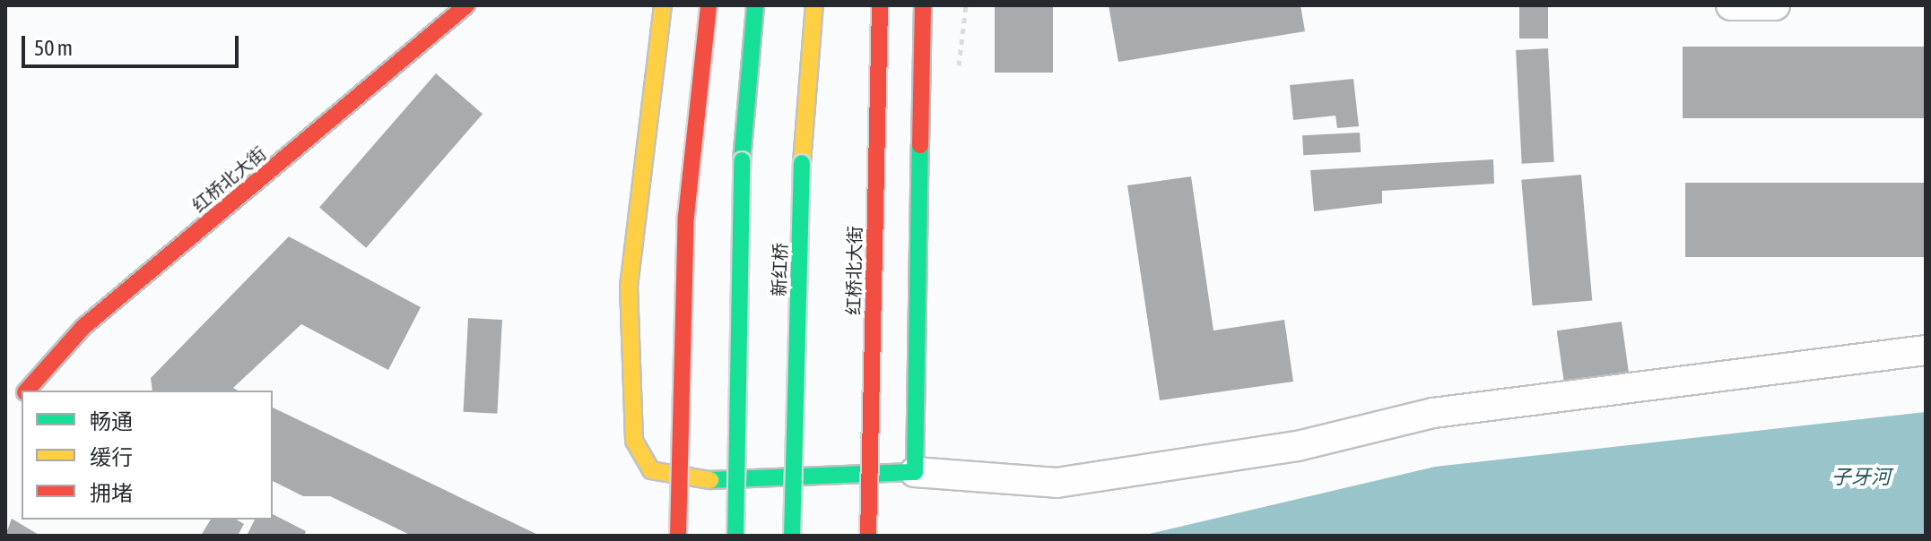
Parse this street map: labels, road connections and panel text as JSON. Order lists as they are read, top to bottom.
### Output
{
  "streets": {
    "main road": ["红桥北大街", "新红桥"]
  },
  "water": ["子牙河"],
  "legend": ["畅通", "缓行", "拥堵"],
  "scale_bar": "50 m"
}
